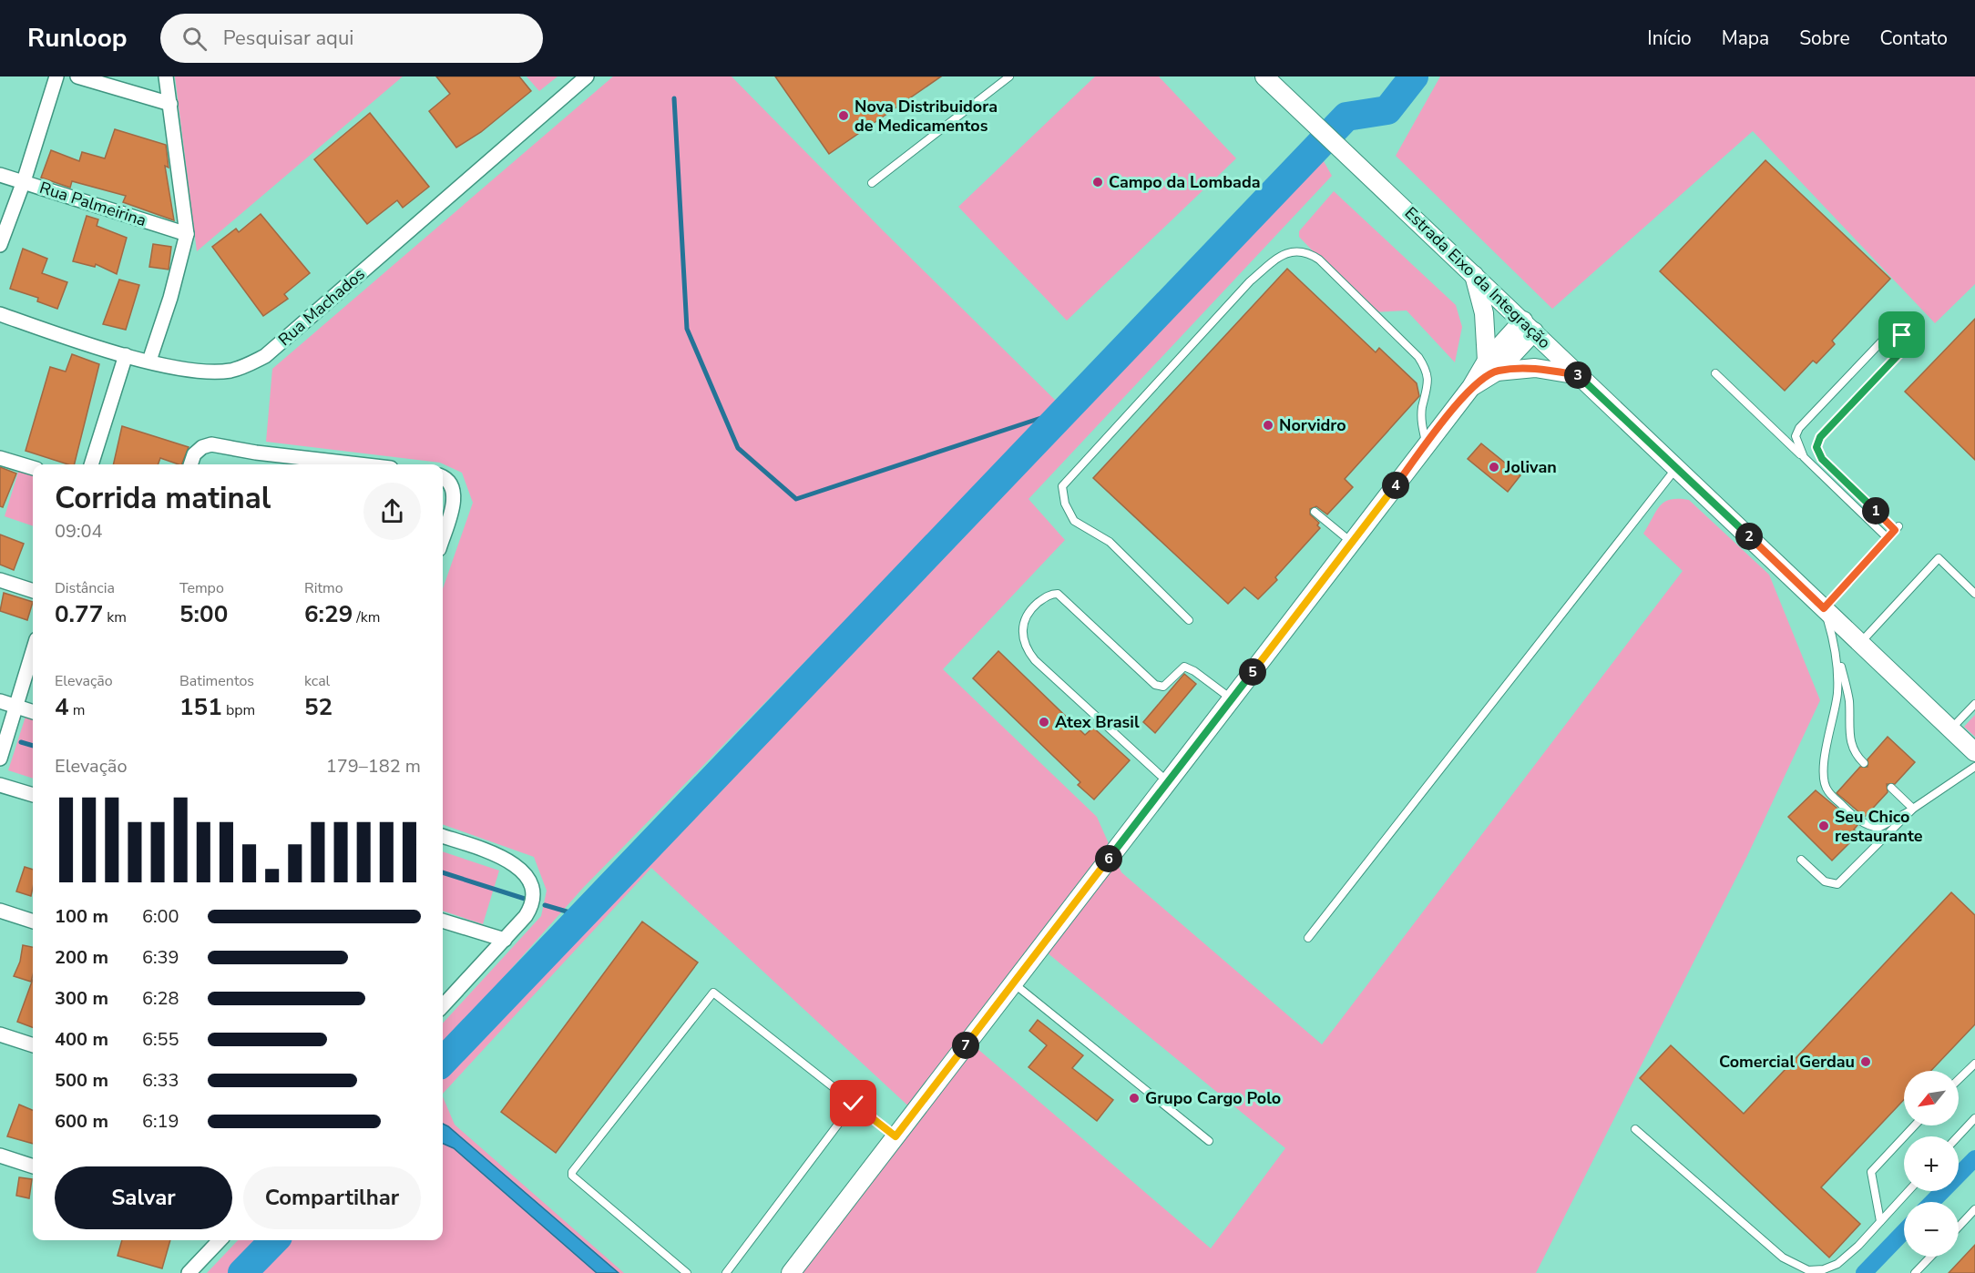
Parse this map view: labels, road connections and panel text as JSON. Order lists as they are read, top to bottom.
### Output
{
  "streets": {
    "main road": ["Estrada Eixo da Integração"],
    "street": ["Rua Palmeirina", "Rua Machados"]
  },
  "places": [
    "Nova Distribuidora de Medicamentos",
    "Campo da Lombada",
    "Norvidro",
    "Jolivan",
    "Atex Brasil",
    "Seu Chico restaurante",
    "Comercial Gerdau",
    "Grupo Cargo Polo"
  ],
  "north": "bottom left",
  "page": {
    "header": "Runloop",
    "search": "Pesquisar aqui",
    "nav": [
      "Início",
      "Mapa",
      "Sobre",
      "Contato"
    ],
    "pins": [
      "3",
      "4",
      "1",
      "2",
      "5",
      "6",
      "7"
    ],
    "heading": ["Corrida matinal", "09:04"],
    "stats": [
      ["Distância", "0.77 km"],
      ["Tempo", "5:00"],
      ["Ritmo", "6:29 /km"],
      ["Elevação", "4 m"],
      ["Batimentos", "151 bpm"],
      ["kcal", "52"]
    ],
    "chart": ["Elevação", "179–182 m"],
    "list": [
      {
        "name": "100 m",
        "note": "6:00"
      },
      {
        "name": "200 m",
        "note": "6:39"
      },
      {
        "name": "300 m",
        "note": "6:28"
      },
      {
        "name": "400 m",
        "note": "6:55"
      },
      {
        "name": "500 m",
        "note": "6:33"
      },
      {
        "name": "600 m",
        "note": "6:19"
      }
    ],
    "map_buttons": ["+", "−"],
    "buttons": ["Salvar", "Compartilhar"]
  }
}
